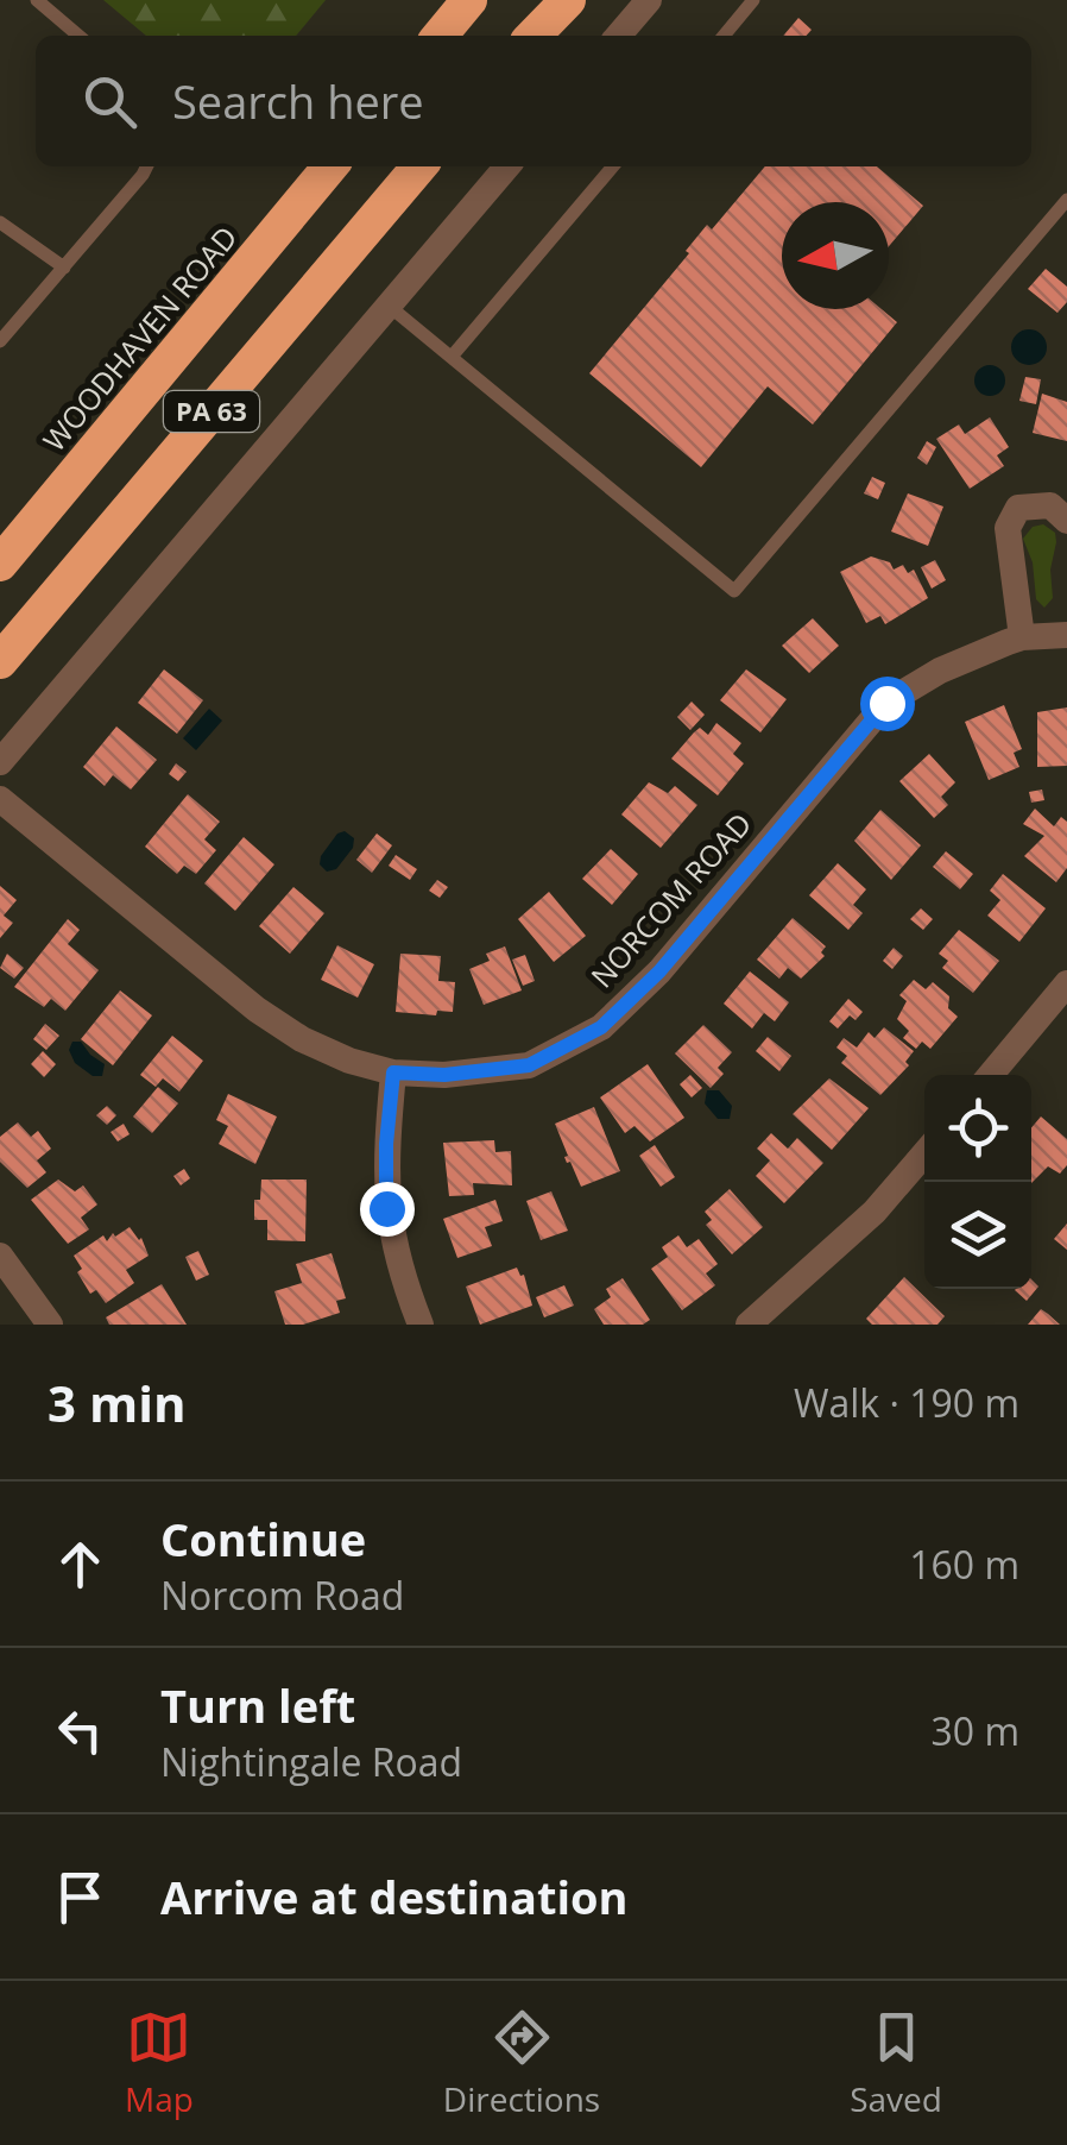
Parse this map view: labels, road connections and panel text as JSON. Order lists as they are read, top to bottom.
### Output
{
  "streets": {
    "highway": ["WOODHAVEN ROAD", "PA 63"],
    "street": ["NORCOM ROAD"]
  },
  "north": "left",
  "page": {
    "search": "Search here",
    "heading": ["3 min", "Walk · 190 m"],
    "list": [
      ["Continue", "Norcom Road", "160 m"],
      ["Turn left", "Nightingale Road", "30 m"],
      "Arrive at destination"
    ],
    "nav": ["Map", "Directions", "Saved"]
  }
}
